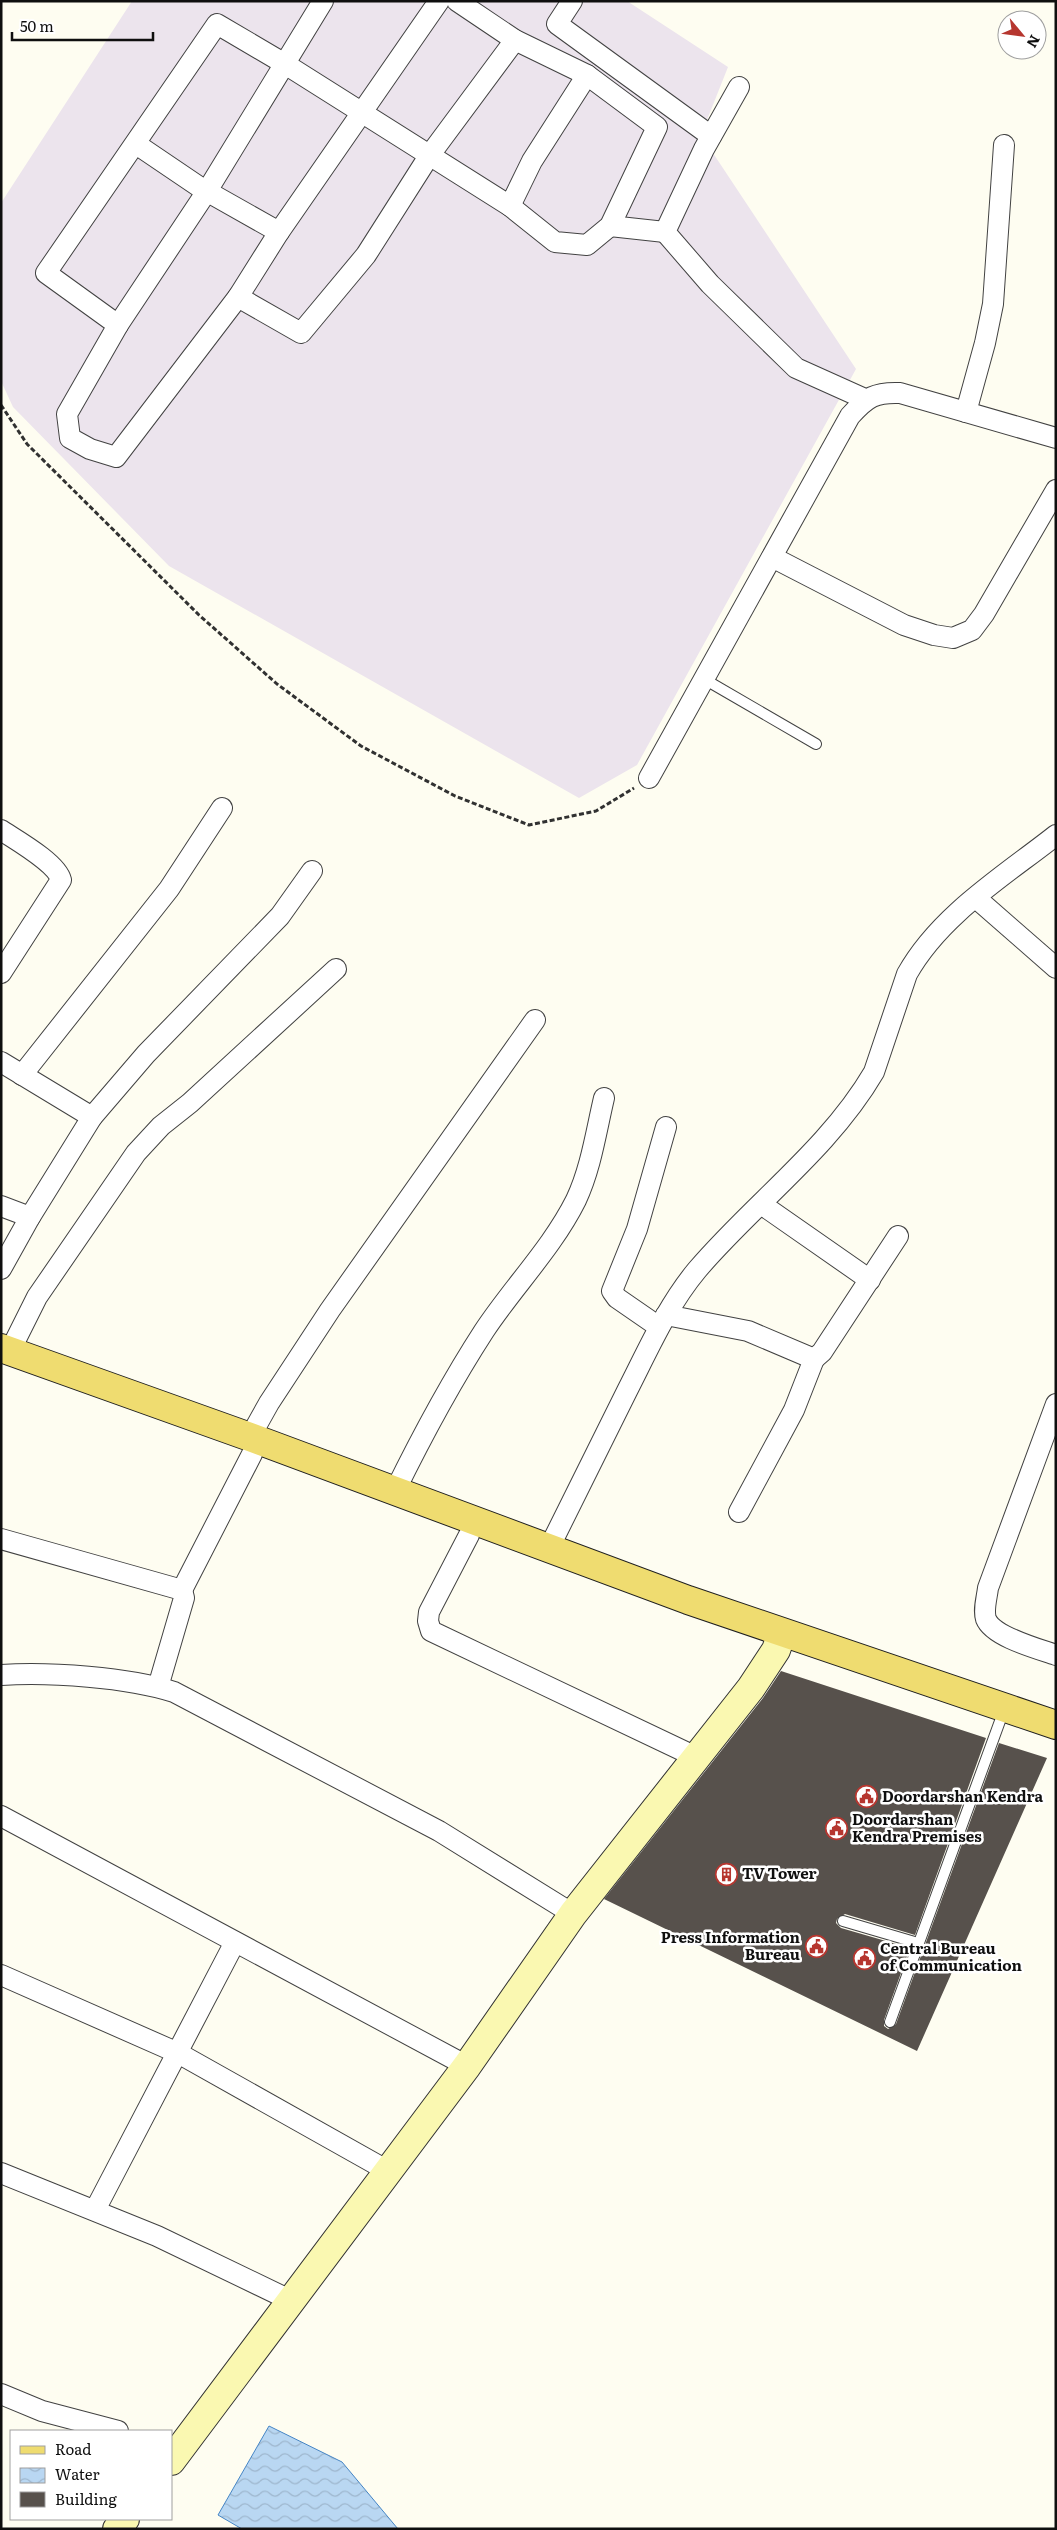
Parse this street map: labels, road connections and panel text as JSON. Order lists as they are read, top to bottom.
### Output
{
  "places": {
    "public building": [
      "Doordarshan Kendra",
      "Doordarshan Kendra Premises",
      "Press Information Bureau",
      "Central Bureau of Communication"
    ],
    "building": ["TV Tower"]
  },
  "legend": ["Road", "Water", "Building"],
  "scale_bar": "50 m",
  "north": "bottom right"
}
